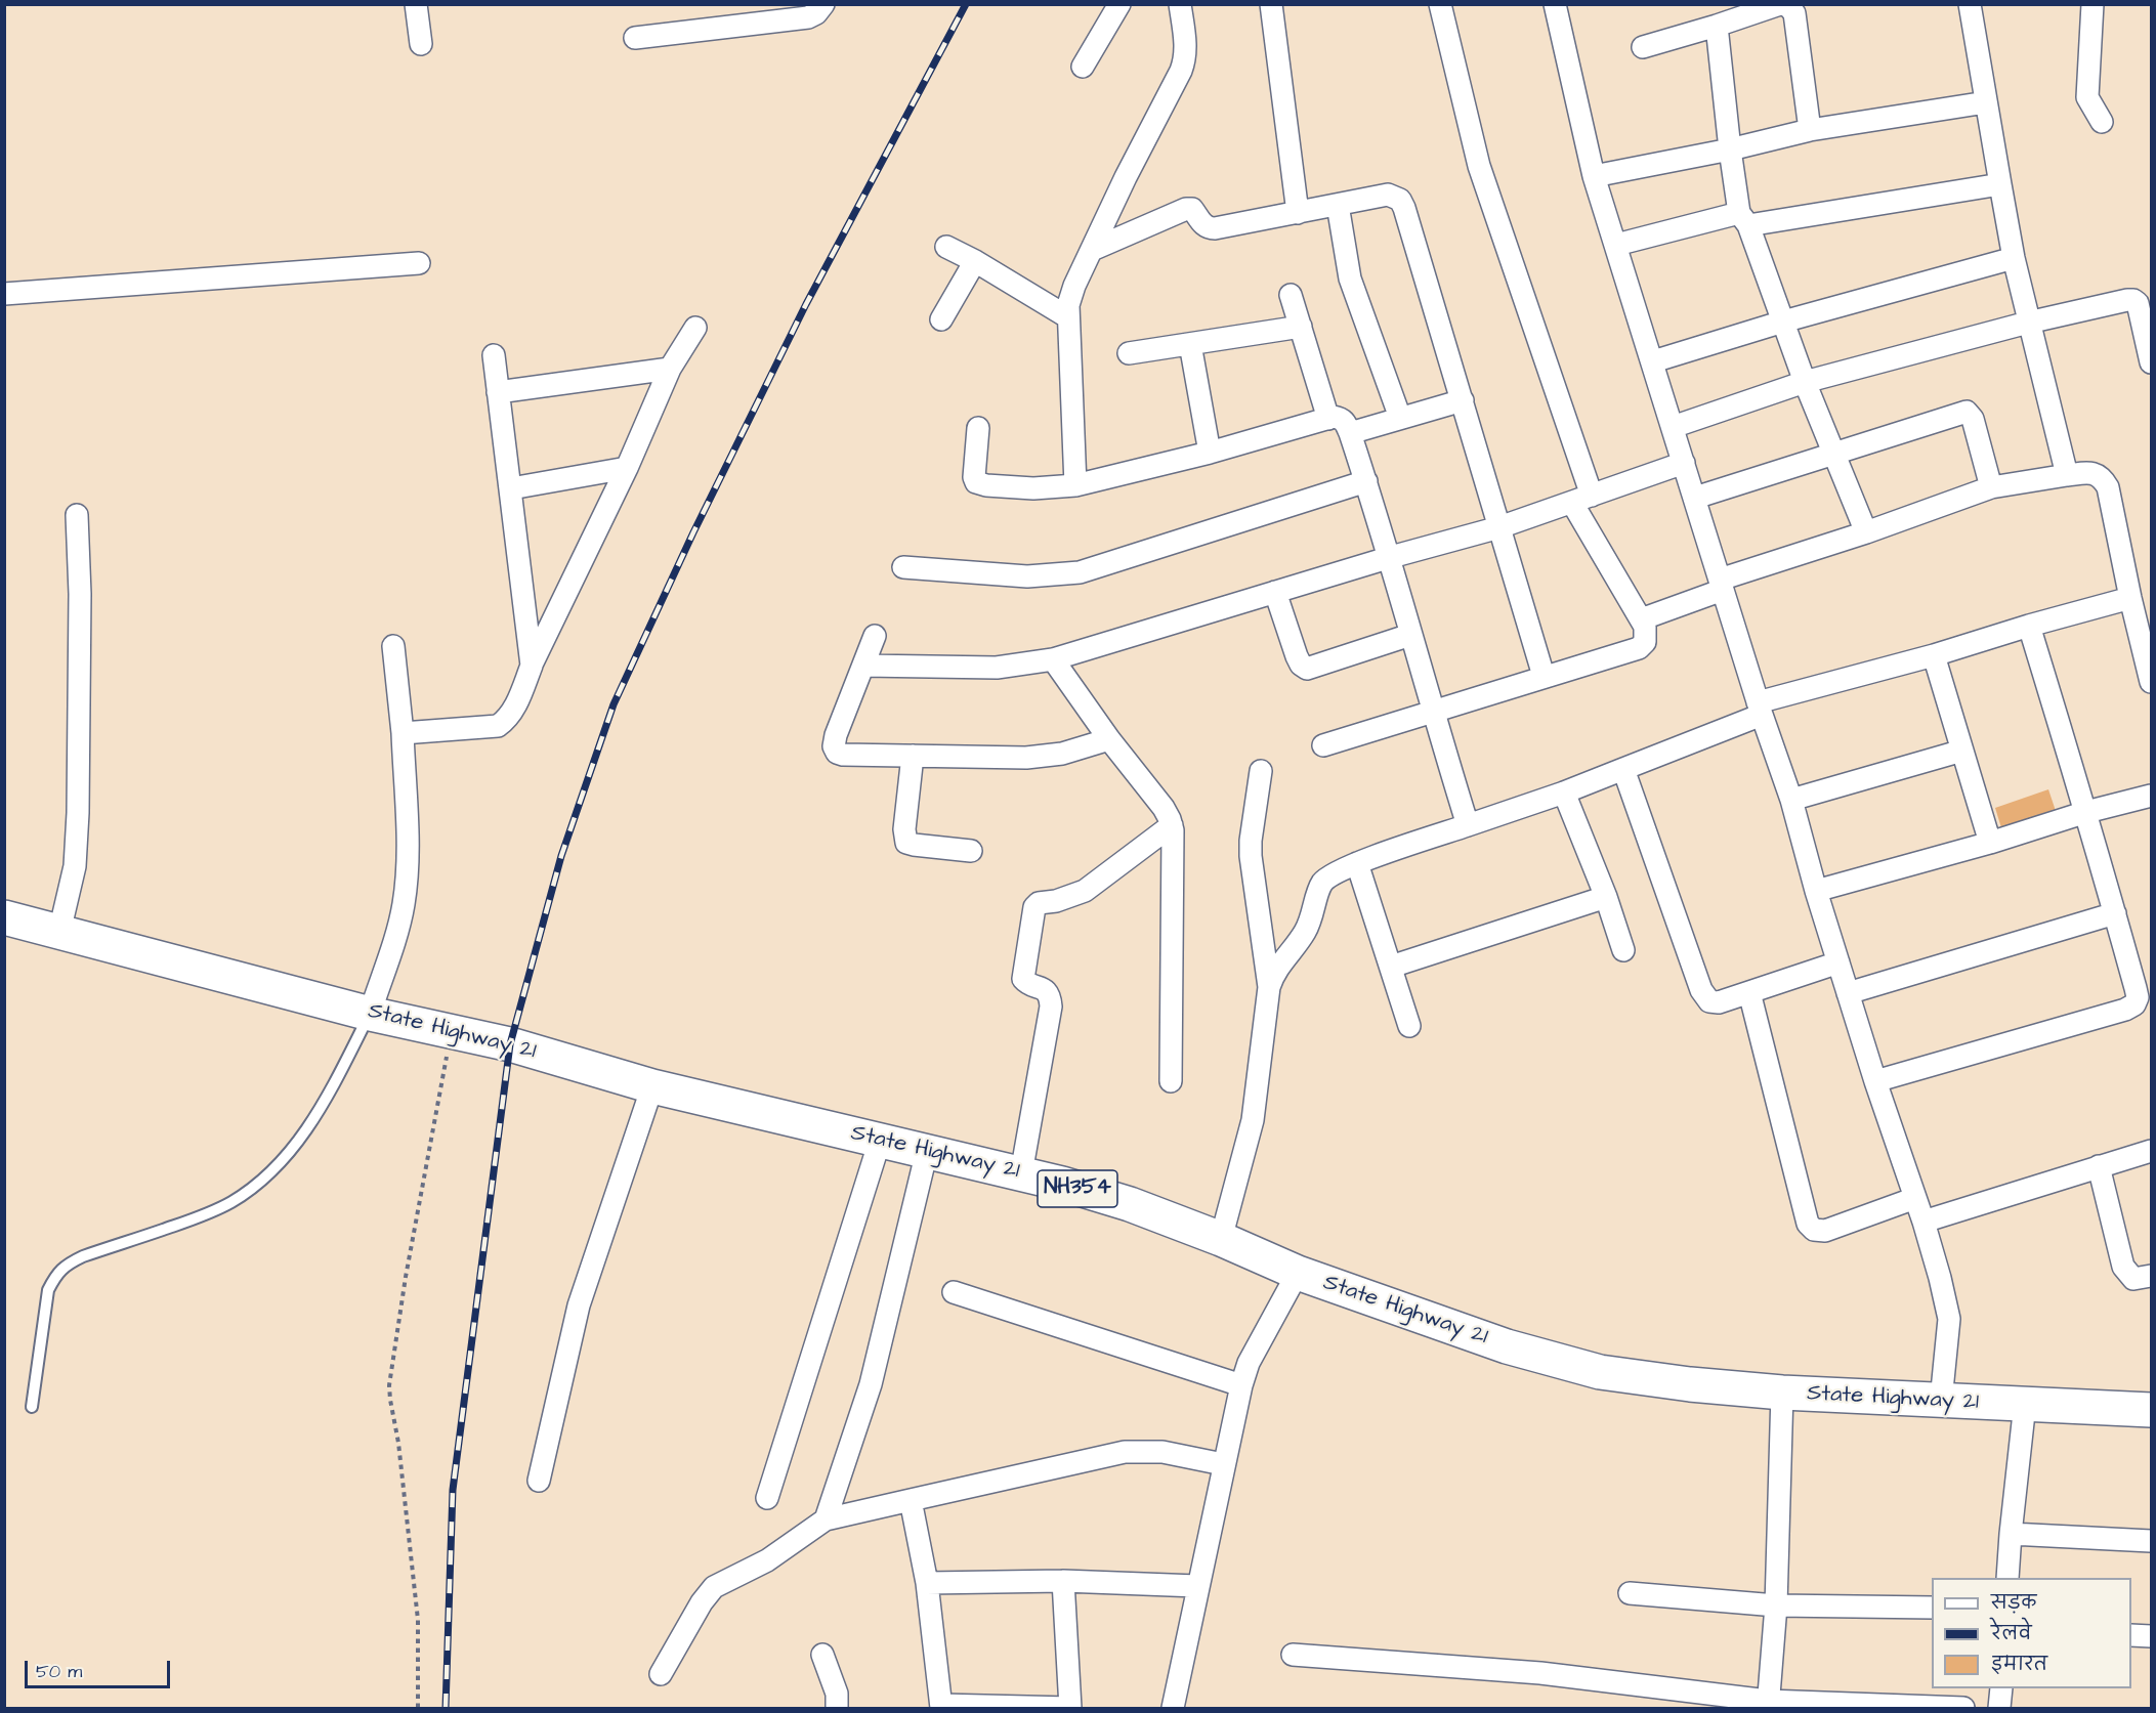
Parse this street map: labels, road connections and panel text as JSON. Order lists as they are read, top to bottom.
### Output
{
  "streets": {
    "highway": ["State Highway 21", "NH354"]
  },
  "legend": ["सड़क", "रेलवे", "इमारत"],
  "scale_bar": "50 m"
}
